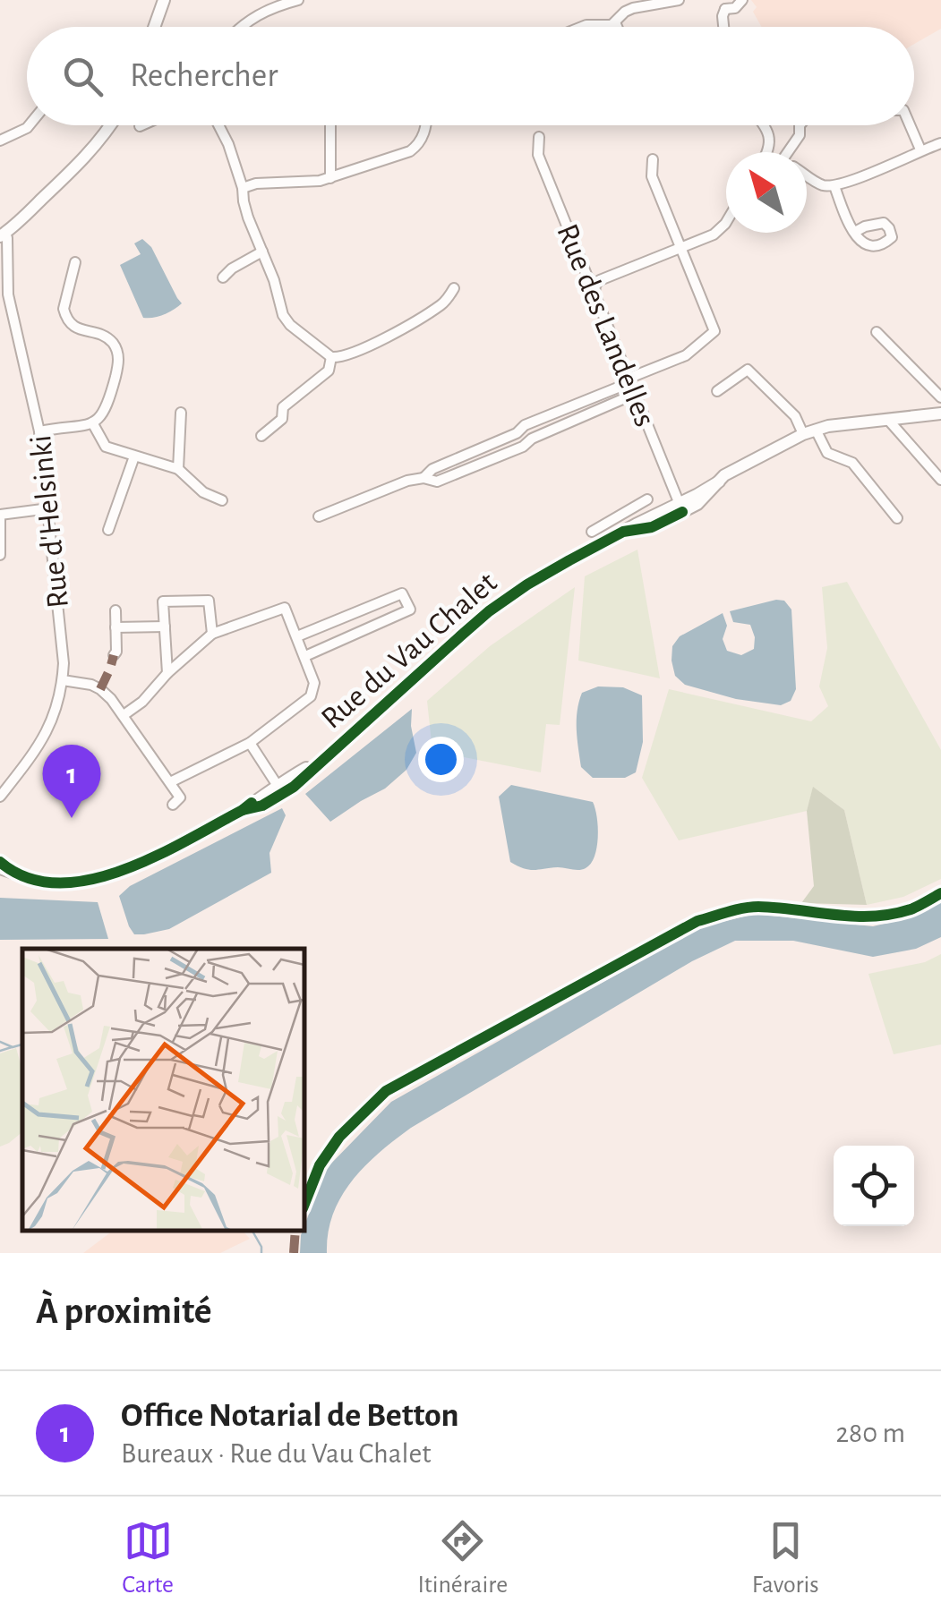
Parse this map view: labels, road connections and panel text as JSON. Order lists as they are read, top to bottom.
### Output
{
  "streets": {
    "street": ["Rue des Landelles", "Rue d'Helsinki", "Rue du Vau Chalet"]
  },
  "crossings": [
    ["Rue des Landelles", "Rue du Vau Chalet"]
  ],
  "north": "top left",
  "page": {
    "search": "Rechercher",
    "pins": "1",
    "heading": "À proximité",
    "list": [
      {
        "mark": "1",
        "name": "Office Notarial de Betton",
        "note": "Bureaux · Rue du Vau Chalet",
        "value": "280 m"
      }
    ],
    "nav": ["Carte", "Itinéraire", "Favoris"]
  }
}
